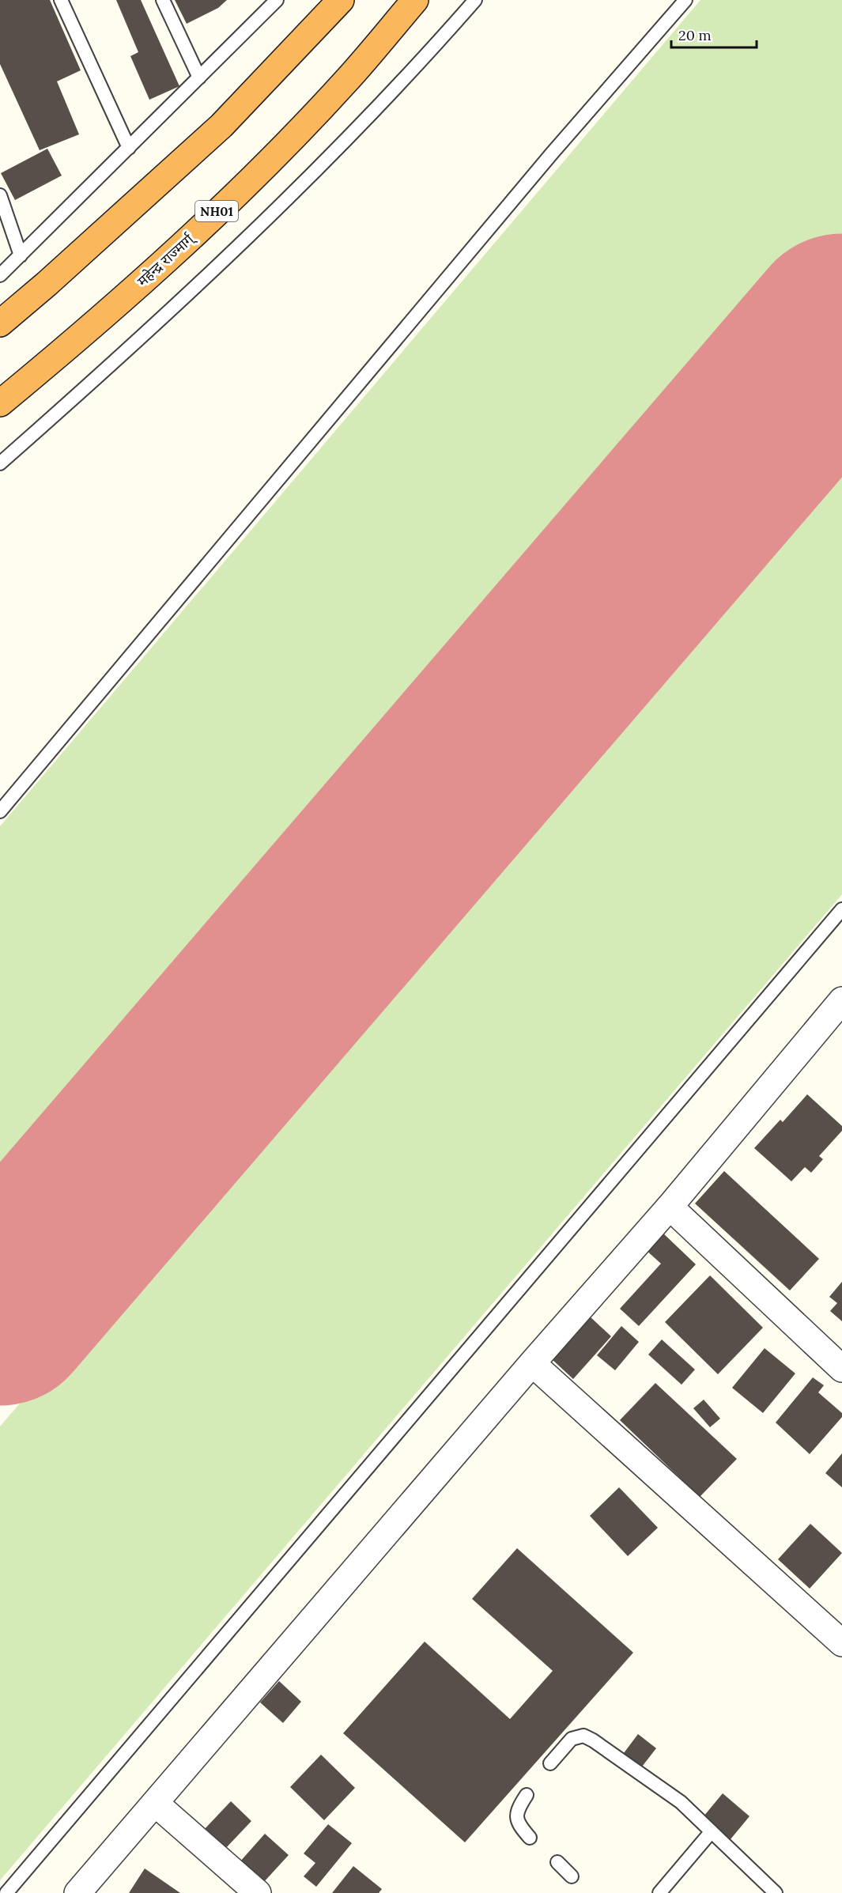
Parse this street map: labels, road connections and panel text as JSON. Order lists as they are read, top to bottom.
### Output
{
  "streets": {
    "highway": ["NH01", "महेन्द्र राज्मार्ग्"]
  },
  "scale_bar": "20 m"
}
